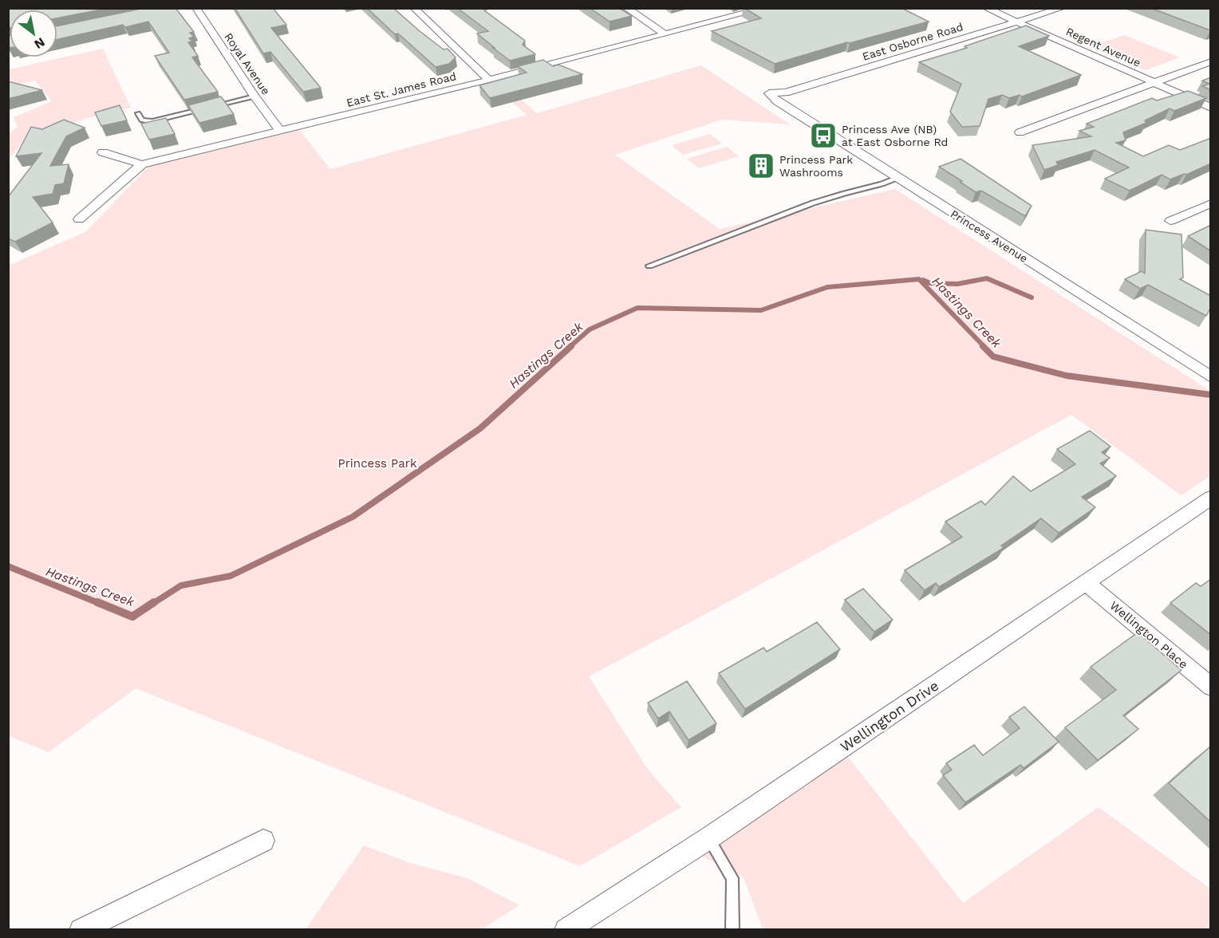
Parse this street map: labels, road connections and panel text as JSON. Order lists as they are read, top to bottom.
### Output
{
  "streets": {
    "street": [
      "East Osborne Road",
      "Regent Avenue",
      "Royal Avenue",
      "East St. James Road",
      "Princess Avenue",
      "Wellington Place",
      "Wellington Drive"
    ]
  },
  "crossings": [
    ["East Osborne Road", "Regent Avenue"],
    ["East Osborne Road", "Princess Avenue"],
    ["Royal Avenue", "East St. James Road"],
    ["Wellington Place", "Wellington Drive"]
  ],
  "water": ["Hastings Creek"],
  "parks": ["Princess Park"],
  "places": {
    "bus stop": ["Princess Ave (NB) at East Osborne Rd"],
    "building": ["Princess Park Washrooms"]
  },
  "north": "bottom right"
}
